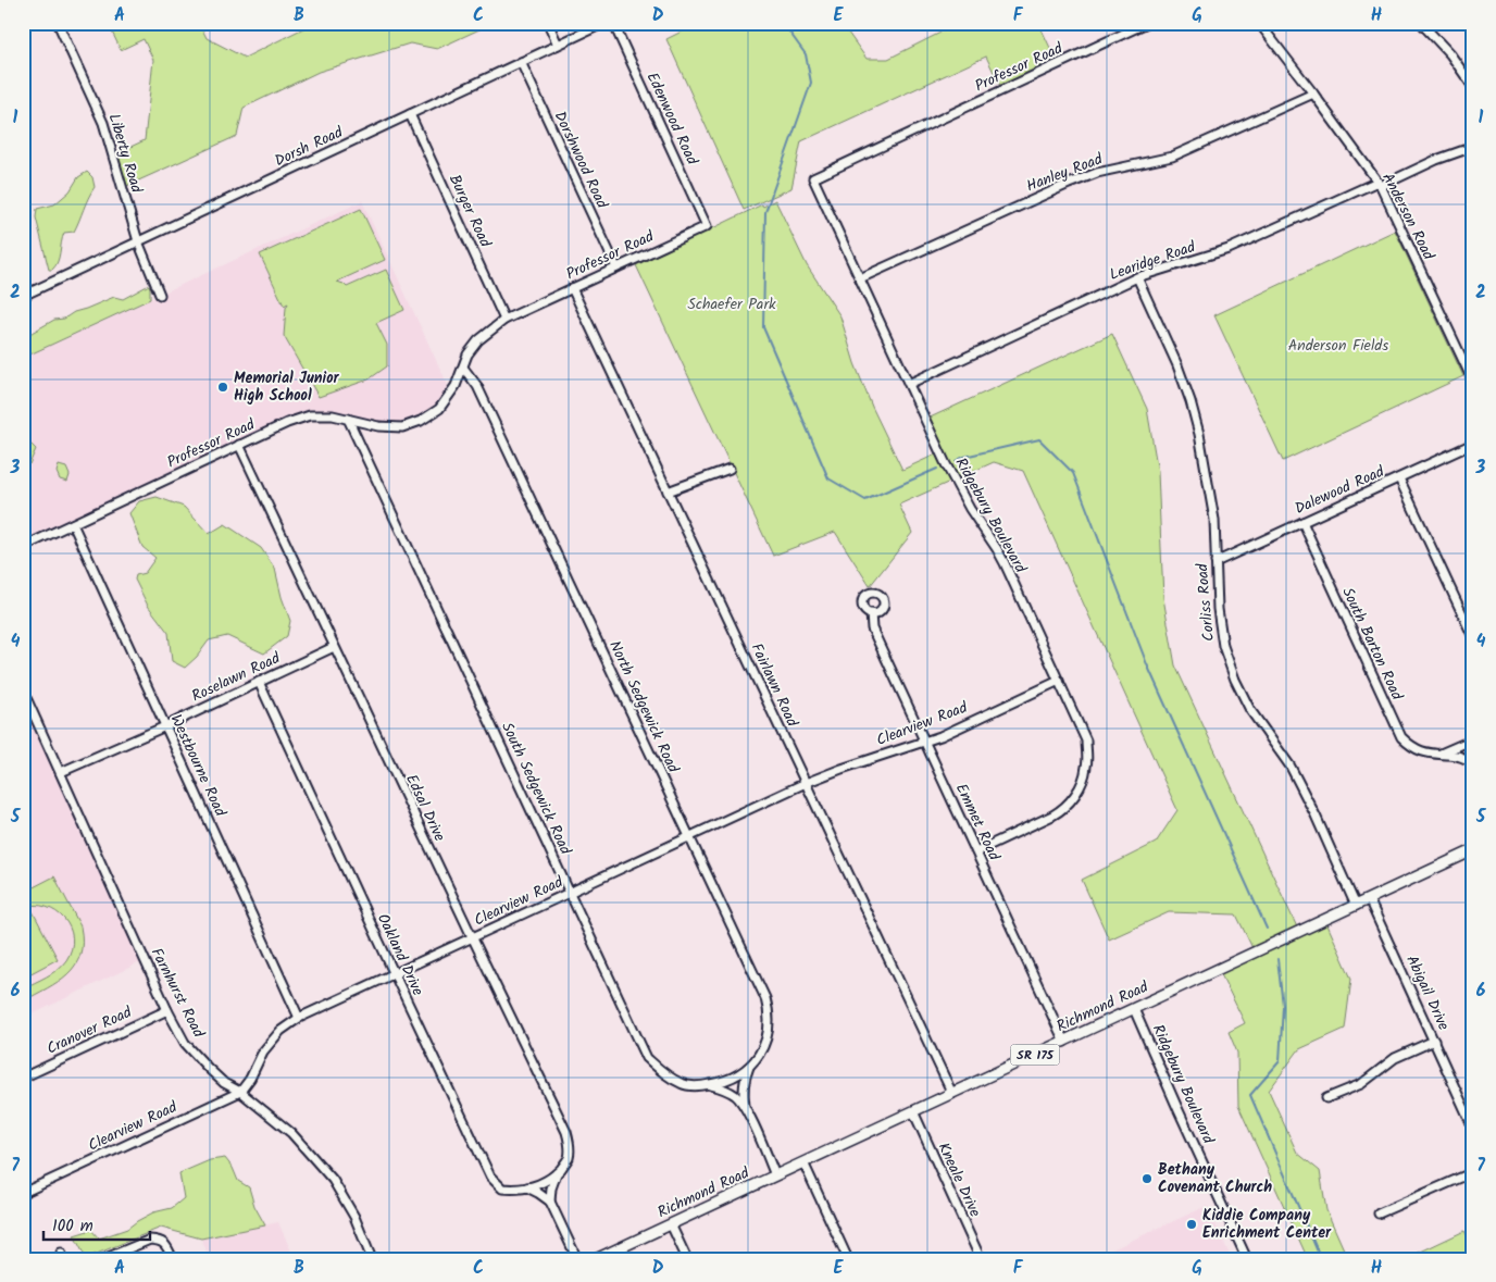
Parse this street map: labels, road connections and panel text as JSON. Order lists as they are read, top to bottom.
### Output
{
  "streets": {
    "main road": ["Richmond Road", "SR 175"],
    "street": [
      "Professor Road",
      "Edenwood Road",
      "Dorsh Road",
      "Liberty Road",
      "Dorshwood Road",
      "Hanley Road",
      "Burger Road",
      "Anderson Road",
      "Learidge Road",
      "Dalewood Road",
      "Ridgebury Boulevard",
      "Corliss Road",
      "South Barton Road",
      "Roselawn Road",
      "Fairlawn Road",
      "North Sedgewick Road",
      "Clearview Road",
      "Westbourne Road",
      "South Sedgewick Road",
      "Edsal Drive",
      "Emmet Road",
      "Oakland Drive",
      "Farnhurst Road",
      "Abigail Drive",
      "Cranover Road",
      "Kneale Drive"
    ]
  },
  "crossings": [
    ["Professor Road", "Edenwood Road"],
    ["Professor Road", "Dorshwood Road"],
    ["Professor Road", "Burger Road"],
    ["Professor Road", "Ridgebury Boulevard"],
    ["Professor Road", "Fairlawn Road"],
    ["Professor Road", "North Sedgewick Road"],
    ["Professor Road", "Westbourne Road"],
    ["Professor Road", "South Sedgewick Road"],
    ["Professor Road", "Edsal Drive"],
    ["Dorsh Road", "Liberty Road"],
    ["Dorsh Road", "Dorshwood Road"],
    ["Dorsh Road", "Burger Road"],
    ["Hanley Road", "Anderson Road"],
    ["Hanley Road", "Ridgebury Boulevard"],
    ["Anderson Road", "Learidge Road"],
    ["Learidge Road", "Ridgebury Boulevard"],
    ["Learidge Road", "Corliss Road"],
    ["Dalewood Road", "Corliss Road"],
    ["Dalewood Road", "South Barton Road"],
    ["Ridgebury Boulevard", "Clearview Road"],
    ["Ridgebury Boulevard", "Emmet Road"],
    ["Ridgebury Boulevard", "Richmond Road"],
    ["Corliss Road", "Richmond Road"],
    ["Roselawn Road", "Westbourne Road"],
    ["Roselawn Road", "Edsal Drive"],
    ["Roselawn Road", "Oakland Drive"],
    ["Roselawn Road", "Farnhurst Road"],
    ["Fairlawn Road", "Clearview Road"],
    ["Fairlawn Road", "Richmond Road"],
    ["North Sedgewick Road", "Clearview Road"],
    ["North Sedgewick Road", "South Sedgewick Road"],
    ["Clearview Road", "Westbourne Road"],
    ["Clearview Road", "South Sedgewick Road"],
    ["Clearview Road", "Edsal Drive"],
    ["Clearview Road", "Emmet Road"],
    ["Clearview Road", "Oakland Drive"],
    ["Clearview Road", "Farnhurst Road"],
    ["Edsal Drive", "Oakland Drive"],
    ["Emmet Road", "Richmond Road"],
    ["Farnhurst Road", "Cranover Road"],
    ["Abigail Drive", "Richmond Road"],
    ["Richmond Road", "Kneale Drive"]
  ],
  "parks": ["Schaefer Park", "Anderson Fields"],
  "places": ["Memorial Junior High School", "Bethany Covenant Church", "Kiddie Company Enrichment Center"],
  "scale_bar": "100 m",
  "grid": {
    "columns": [
      "A",
      "B",
      "C",
      "D",
      "E",
      "F",
      "G",
      "H"
    ],
    "rows": [
      "1",
      "2",
      "3",
      "4",
      "5",
      "6",
      "7"
    ]
  }
}
